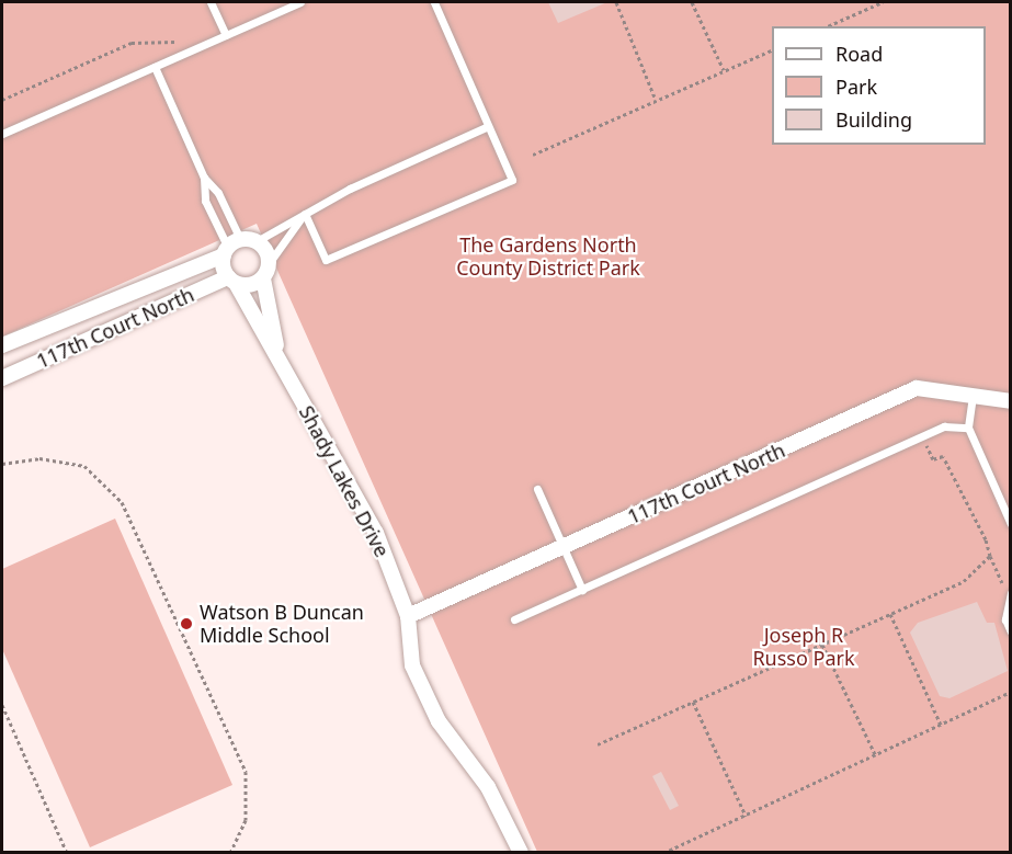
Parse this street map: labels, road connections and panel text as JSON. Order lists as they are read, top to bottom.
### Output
{
  "streets": {
    "street": ["117th Court North", "Shady Lakes Drive"]
  },
  "crossings": [
    ["117th Court North", "Shady Lakes Drive"]
  ],
  "parks": ["The Gardens North County District Park", "Joseph R Russo Park"],
  "places": ["Watson B Duncan Middle School"],
  "legend": ["Road", "Park", "Building"]
}
